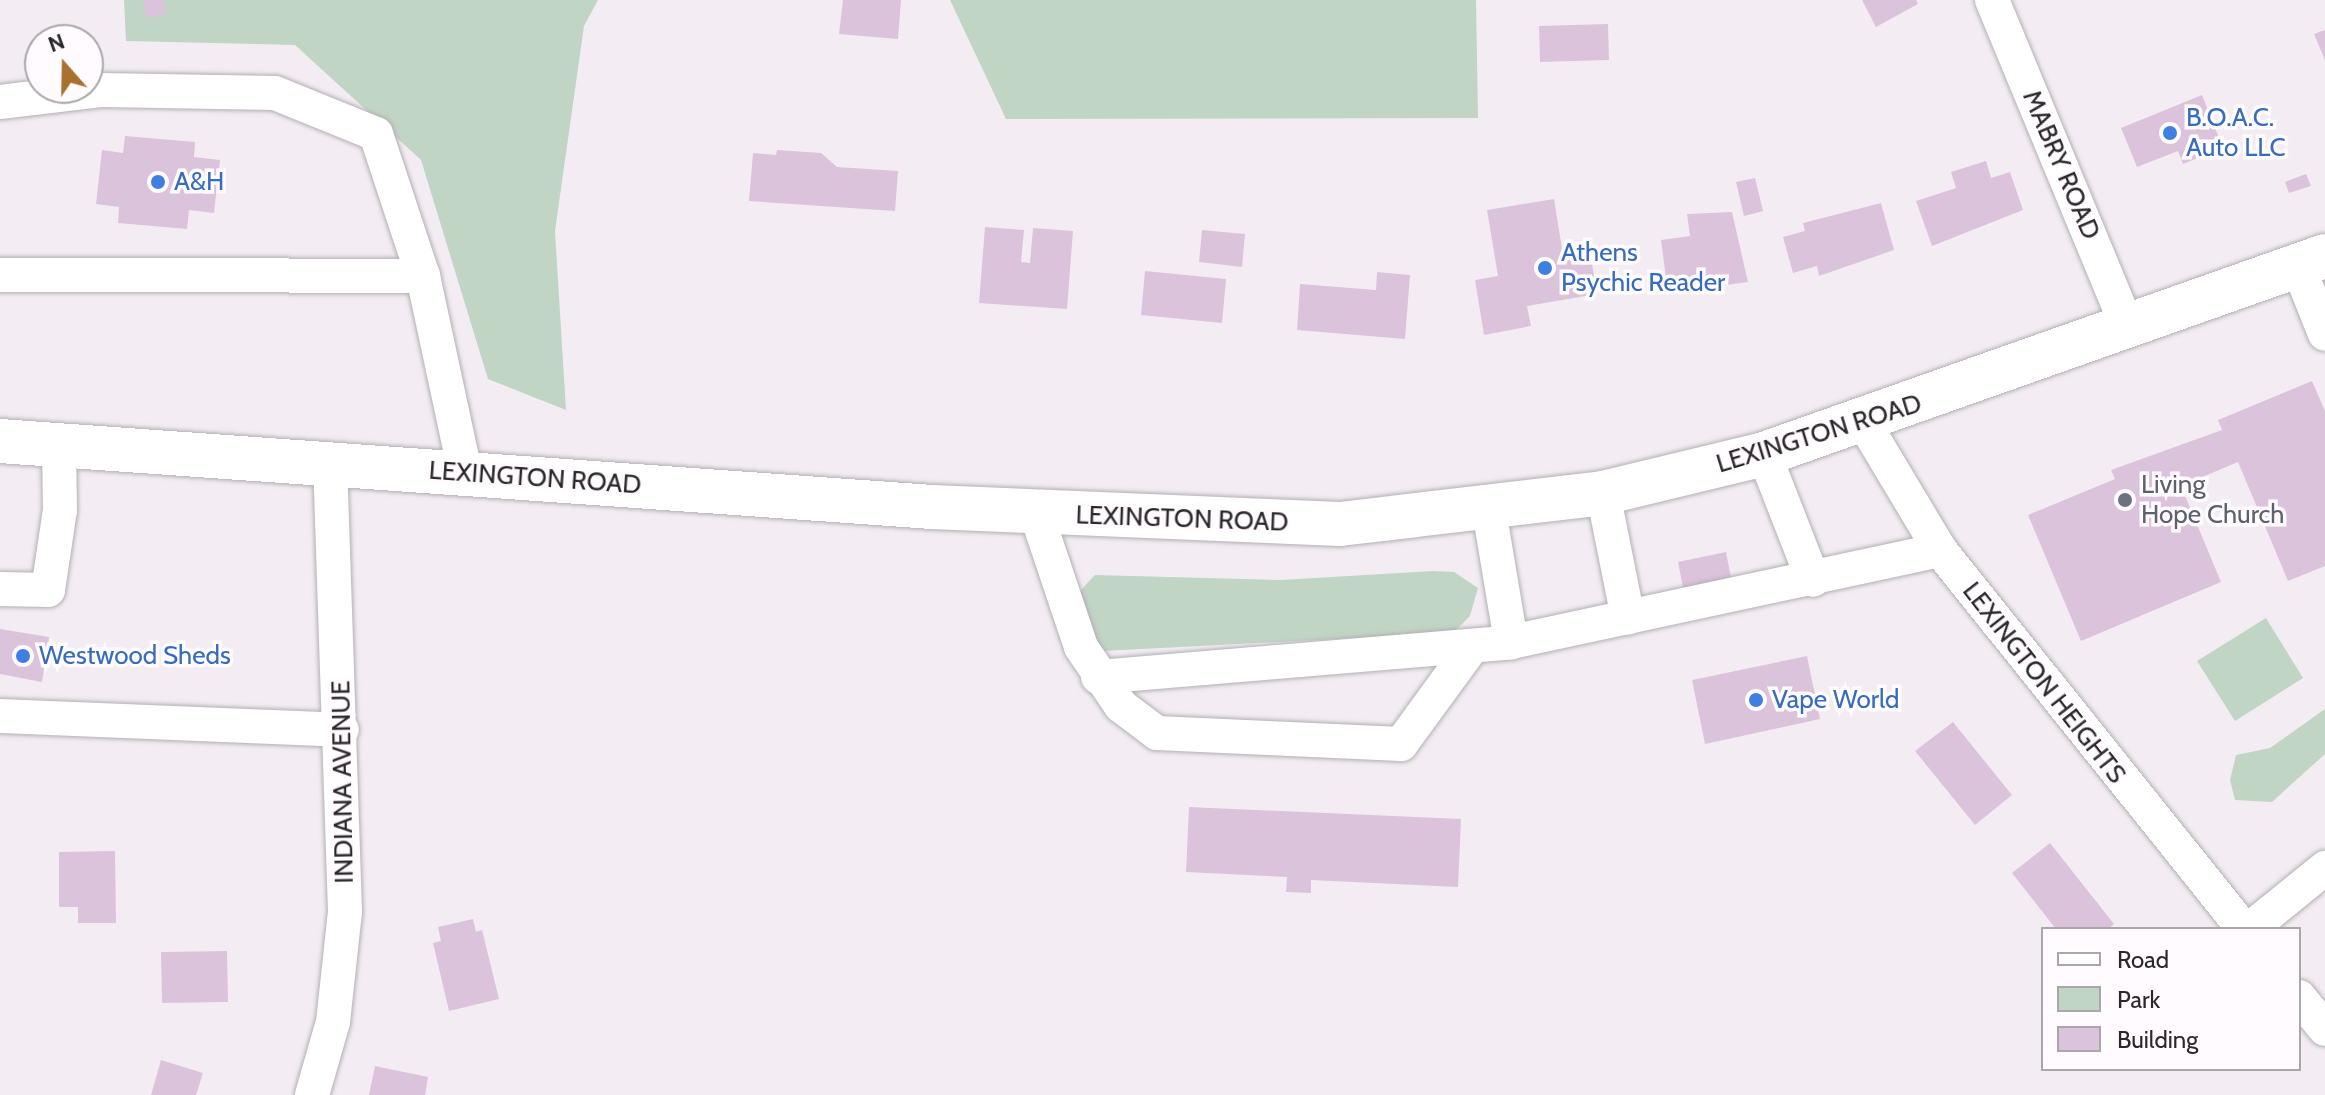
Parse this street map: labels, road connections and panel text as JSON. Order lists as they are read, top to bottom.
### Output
{
  "streets": {
    "highway": ["LEXINGTON ROAD"],
    "street": ["MABRY ROAD", "LEXINGTON HEIGHTS", "INDIANA AVENUE"]
  },
  "crossings": [
    ["MABRY ROAD", "LEXINGTON ROAD"],
    ["LEXINGTON ROAD", "LEXINGTON HEIGHTS"],
    ["LEXINGTON ROAD", "INDIANA AVENUE"]
  ],
  "places": [
    "B.O.A.C. Auto LLC",
    "A&H",
    "Athens Psychic Reader",
    "Living Hope Church",
    "Westwood Sheds",
    "Vape World"
  ],
  "legend": ["Road", "Park", "Building"],
  "north": "top"
}
